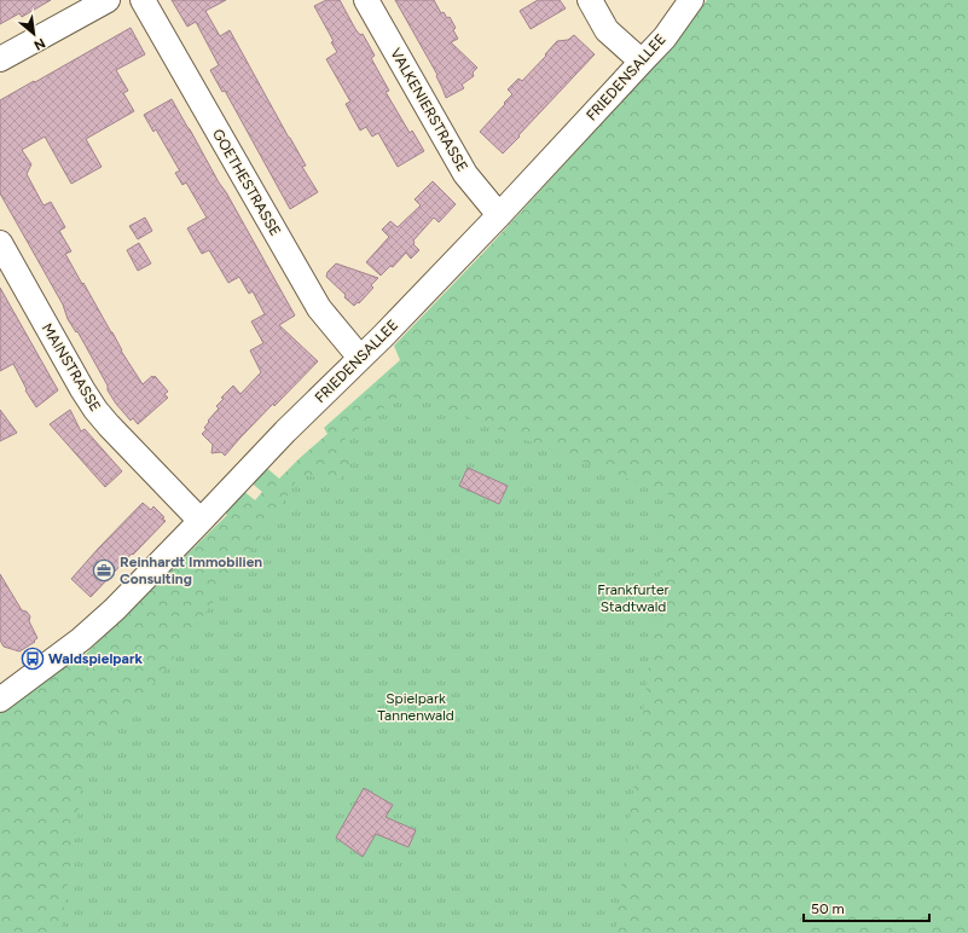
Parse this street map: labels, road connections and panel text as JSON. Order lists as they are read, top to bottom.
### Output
{
  "streets": {
    "street": [
      "FRIEDENSALLEE",
      "VALKENIERSTRASSE",
      "GOETHESTRASSE",
      "MAINSTRASSE"
    ]
  },
  "crossings": [
    ["FRIEDENSALLEE", "VALKENIERSTRASSE"],
    ["FRIEDENSALLEE", "GOETHESTRASSE"],
    ["FRIEDENSALLEE", "MAINSTRASSE"]
  ],
  "parks": ["Frankfurter Stadtwald", "Spielpark Tannenwald"],
  "places": {
    "office": ["Reinhardt Immobilien Consulting"],
    "bus stop": ["Waldspielpark"]
  },
  "scale_bar": "50 m",
  "north": "bottom right"
}
